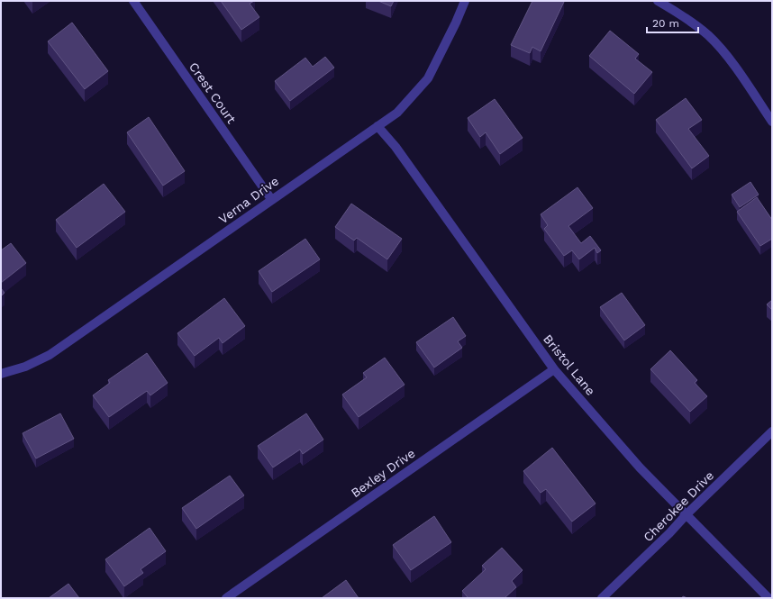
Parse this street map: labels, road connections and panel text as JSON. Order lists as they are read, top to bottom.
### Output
{
  "streets": {
    "street": [
      "Crest Court",
      "Verna Drive",
      "Bristol Lane",
      "Bexley Drive",
      "Cherokee Drive"
    ]
  },
  "crossings": [
    ["Crest Court", "Verna Drive"],
    ["Verna Drive", "Bristol Lane"],
    ["Bristol Lane", "Bexley Drive"],
    ["Bristol Lane", "Cherokee Drive"]
  ],
  "scale_bar": "20 m"
}
